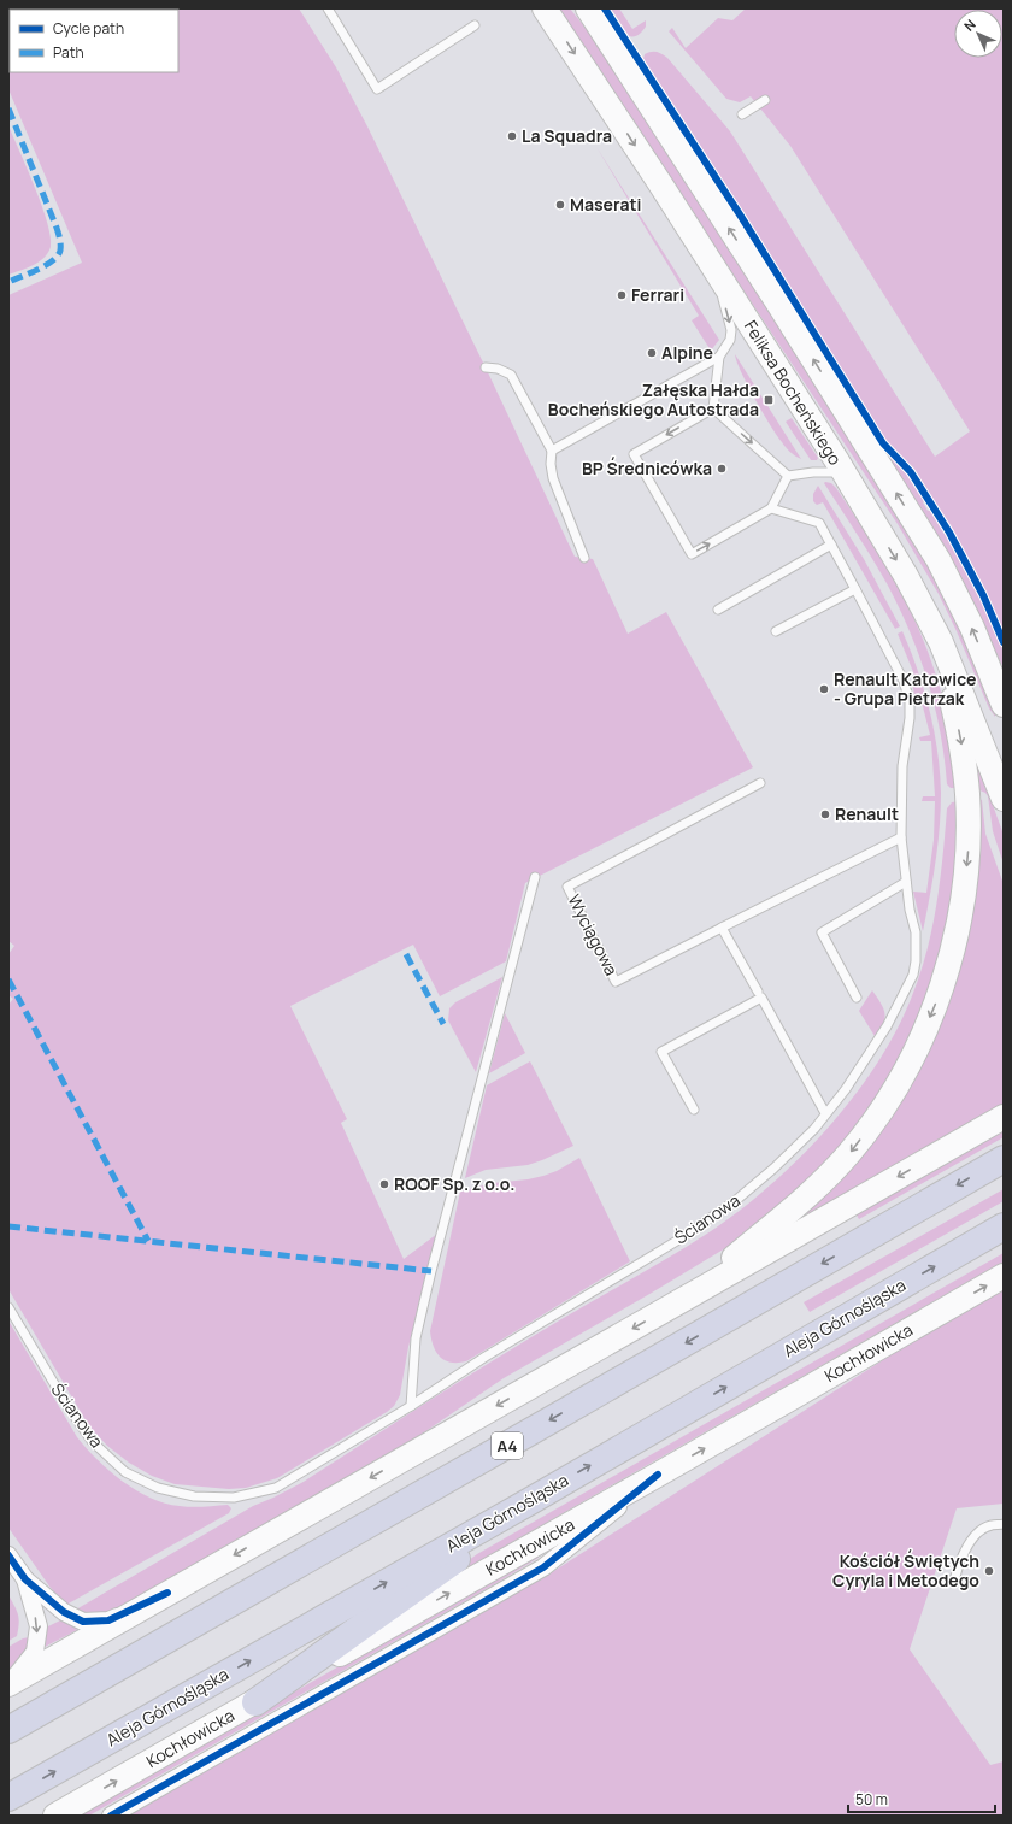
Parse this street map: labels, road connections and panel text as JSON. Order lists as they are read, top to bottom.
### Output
{
  "streets": {
    "highway": ["Aleja Górnośląska", "A4"],
    "main road": ["Feliksa Bocheńskiego", "Kochłowicka"],
    "lane": ["Wyciągowa", "Ścianowa"]
  },
  "places": {
    "other": [
      "La Squadra",
      "Maserati",
      "Ferrari",
      "Alpine",
      "BP Średnicówka",
      "Renault Katowice - Grupa Pietrzak",
      "Renault",
      "ROOF Sp. z o.o.",
      "Kościół Świętych Cyryla i Metodego"
    ],
    "transit": ["Załęska Hałda Bocheńskiego Autostrada"]
  },
  "legend": ["Cycle path", "Path"],
  "scale_bar": "50 m",
  "north": "top left"
}
